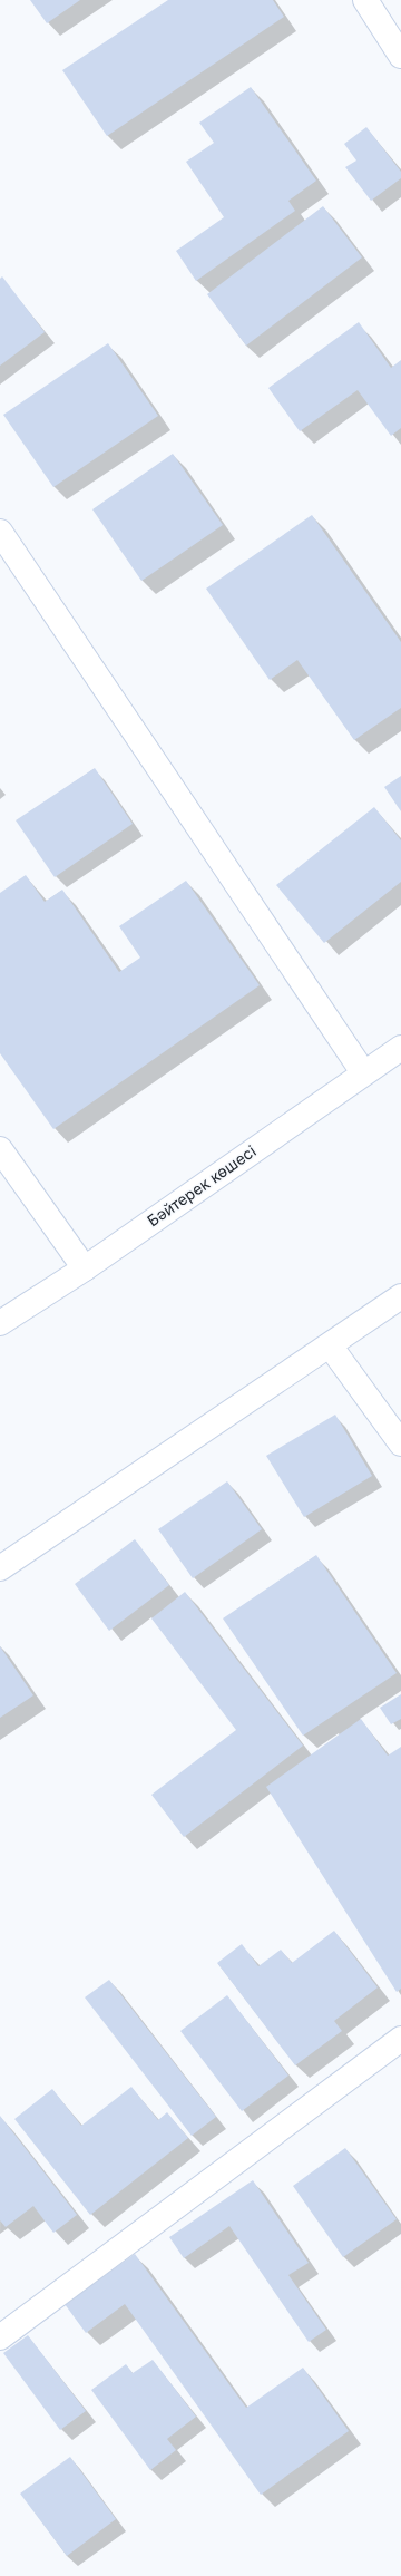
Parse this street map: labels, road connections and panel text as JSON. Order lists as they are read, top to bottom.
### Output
{
  "streets": {
    "street": ["Бәйтерек көшесі"]
  }
}
